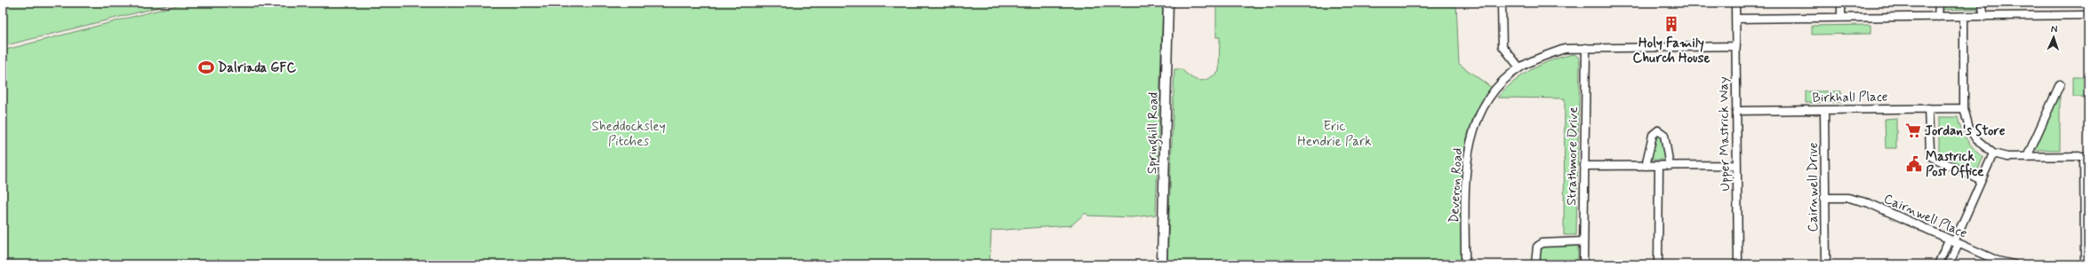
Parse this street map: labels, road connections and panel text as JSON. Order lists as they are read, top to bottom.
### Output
{
  "streets": {
    "street": [
      "Birkhall Place",
      "Springhill Road",
      "Upper Mastrick Way",
      "Strathmore Drive",
      "Deveron Road",
      "Cairnwell Drive",
      "Cairnwell Place"
    ]
  },
  "crossings": [
    ["Birkhall Place", "Upper Mastrick Way"],
    ["Birkhall Place", "Cairnwell Drive"],
    ["Upper Mastrick Way", "Deveron Road"],
    ["Strathmore Drive", "Deveron Road"],
    ["Cairnwell Drive", "Cairnwell Place"]
  ],
  "parks": ["Sheddocksley Pitches", "Eric Hendrie Park"],
  "places": {
    "building": ["Holy Family Church House"],
    "sports": ["Dalriada GFC"],
    "supermarket": ["Jordan's Store"],
    "public building": ["Mastrick Post Office"]
  },
  "north": "top"
}
